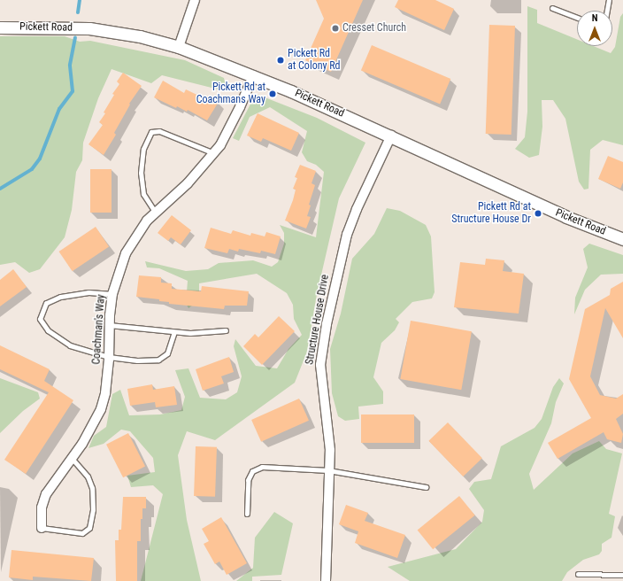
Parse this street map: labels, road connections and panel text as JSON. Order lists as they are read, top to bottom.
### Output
{
  "streets": {
    "street": ["Pickett Road", "Structure House Drive", "Coachman's Way"]
  },
  "crossings": [
    ["Pickett Road", "Structure House Drive"],
    ["Pickett Road", "Coachman's Way"]
  ],
  "places": [
    "Cresset Church",
    "Pickett Rd at Colony Rd",
    "Pickett Rd at Coachmans Way",
    "Pickett Rd at Structure House Dr"
  ],
  "north": "top"
}
